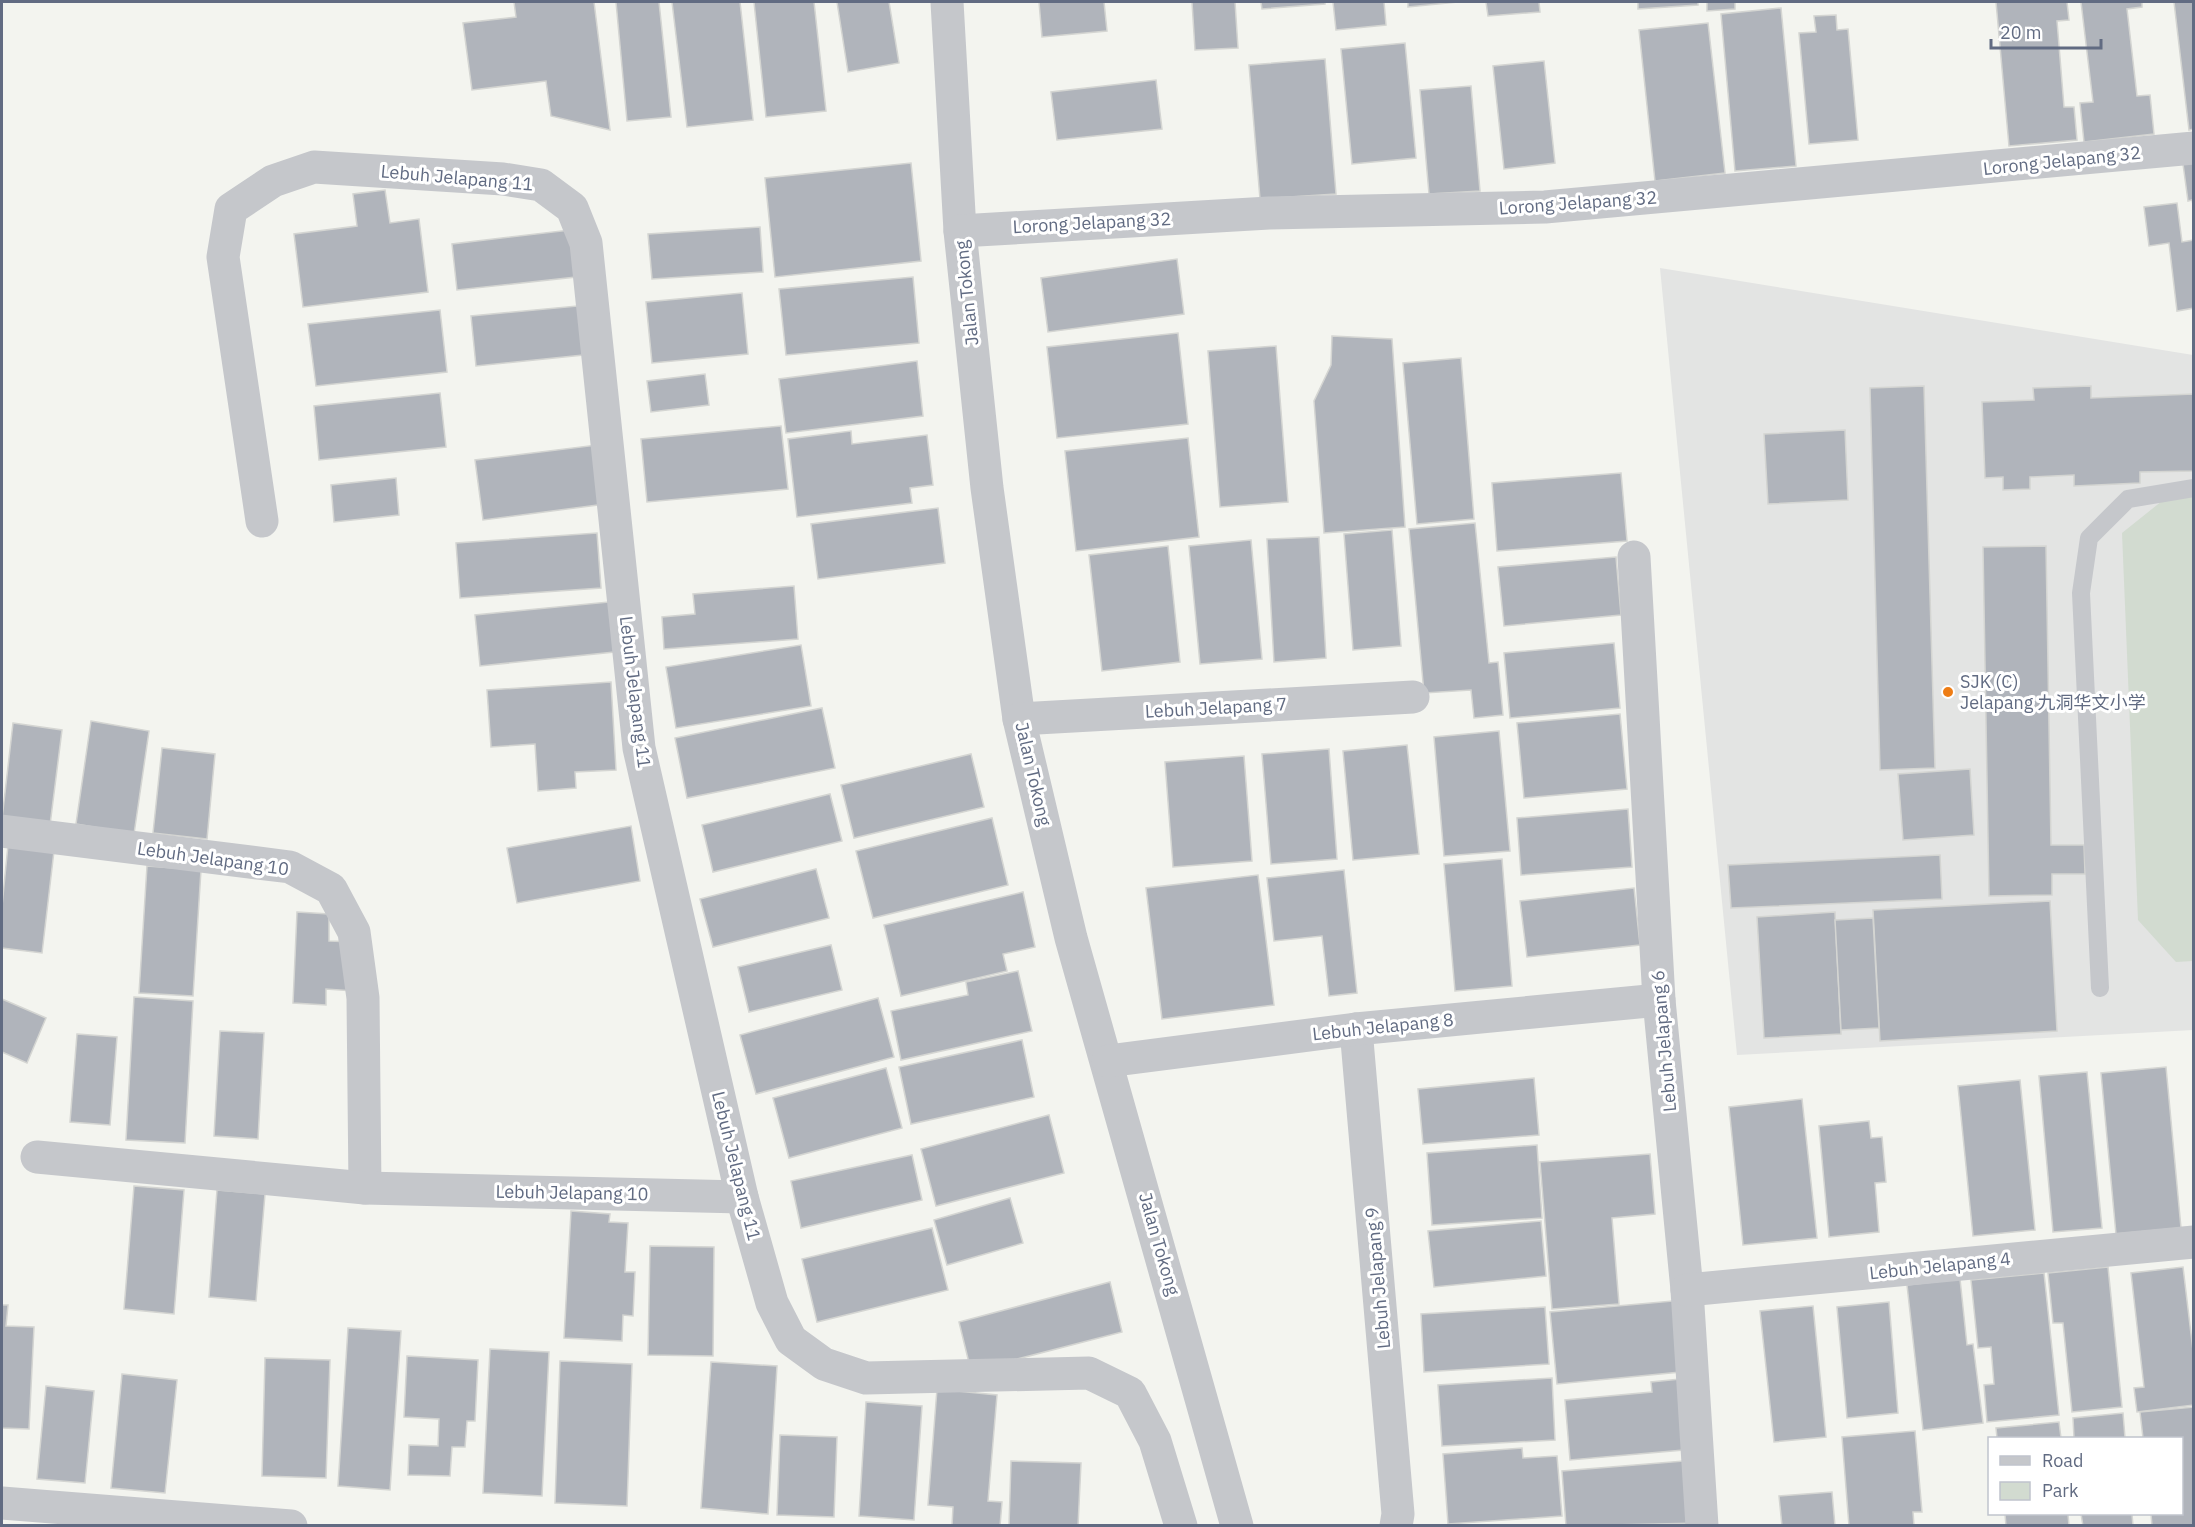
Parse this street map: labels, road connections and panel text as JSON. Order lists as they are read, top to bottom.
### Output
{
  "streets": {
    "street": [
      "Lorong Jelapang 32",
      "Lebuh Jelapang 11",
      "Jalan Tokong",
      "Lebuh Jelapang 7",
      "Lebuh Jelapang 10",
      "Lebuh Jelapang 8",
      "Lebuh Jelapang 6",
      "Lebuh Jelapang 4",
      "Lebuh Jelapang 9"
    ]
  },
  "crossings": [
    ["Lorong Jelapang 32", "Jalan Tokong"],
    ["Lebuh Jelapang 11", "Lebuh Jelapang 10"],
    ["Jalan Tokong", "Lebuh Jelapang 7"],
    ["Jalan Tokong", "Lebuh Jelapang 8"],
    ["Lebuh Jelapang 8", "Lebuh Jelapang 6"],
    ["Lebuh Jelapang 8", "Lebuh Jelapang 9"],
    ["Lebuh Jelapang 6", "Lebuh Jelapang 4"]
  ],
  "places": ["SJK (C) Jelapang 九洞华文小学"],
  "legend": ["Road", "Park"],
  "scale_bar": "20 m"
}
